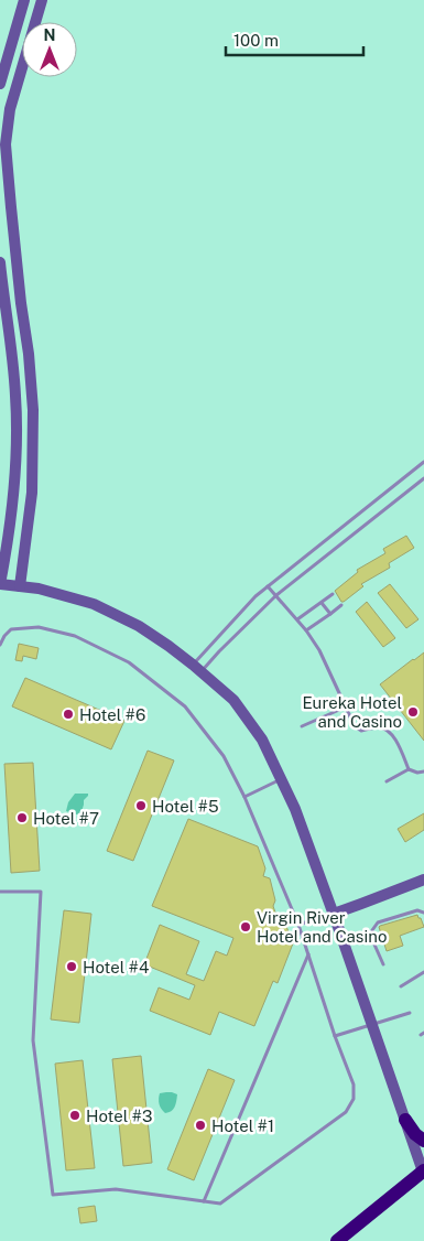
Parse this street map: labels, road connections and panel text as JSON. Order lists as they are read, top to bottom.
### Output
{
  "places": [
    "Eureka Hotel and Casino",
    "Hotel #6",
    "Hotel #5",
    "Hotel #7",
    "Virgin River Hotel and Casino",
    "Hotel #4",
    "Hotel #3",
    "Hotel #1"
  ],
  "scale_bar": "100 m",
  "north": "top"
}
